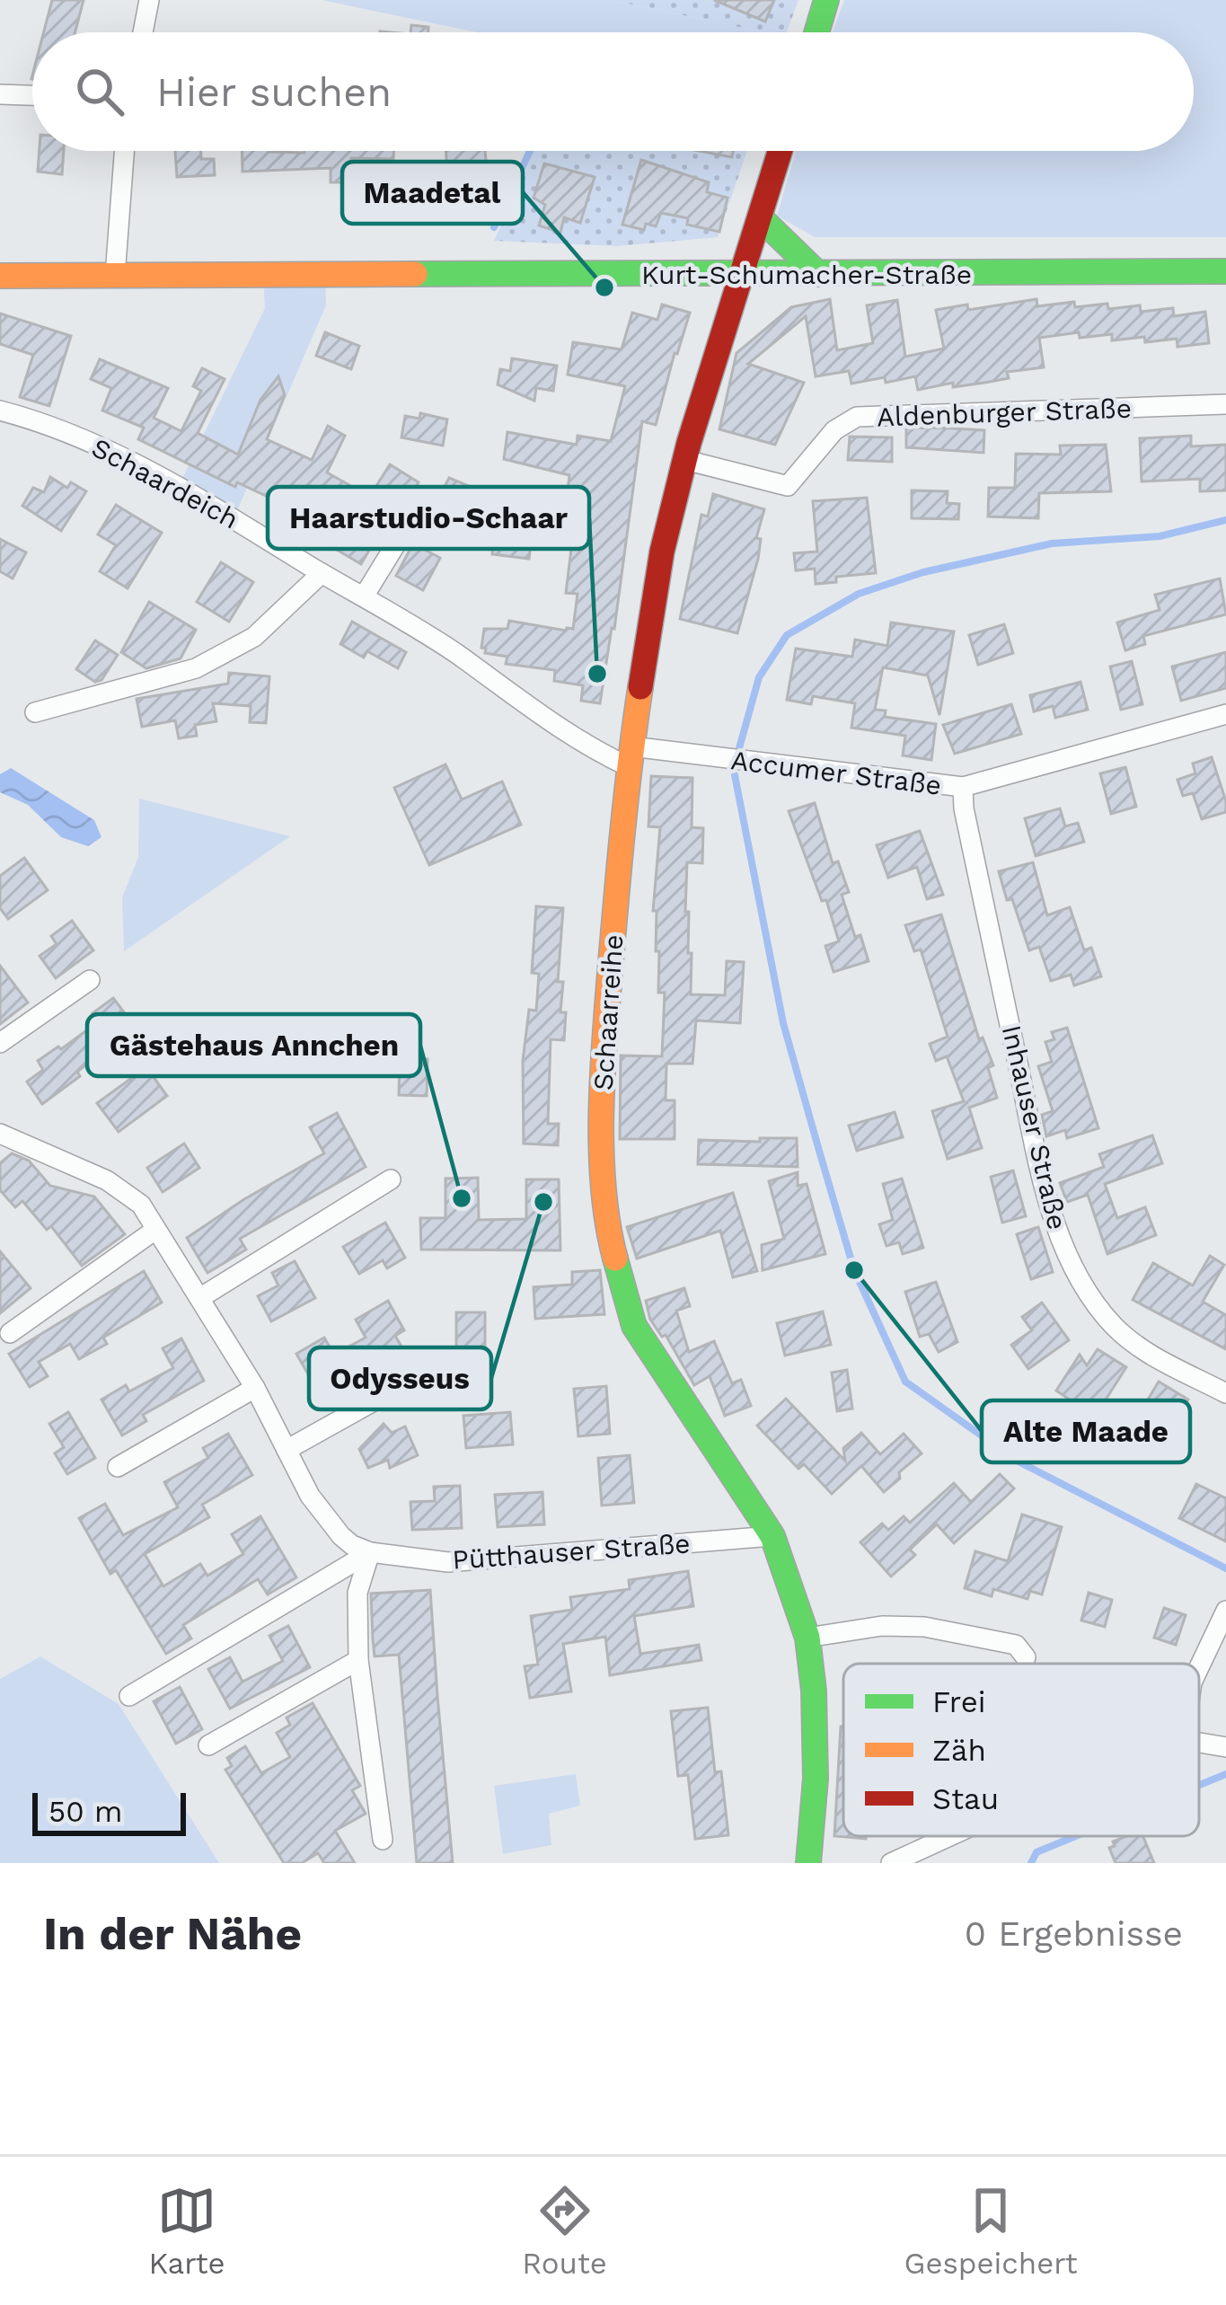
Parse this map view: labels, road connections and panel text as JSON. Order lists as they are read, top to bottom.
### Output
{
  "streets": {
    "main road": ["Kurt-Schumacher-Straße", "Schaarreihe"],
    "street": [
      "Aldenburger Straße",
      "Schaardeich",
      "Accumer Straße",
      "Inhauser Straße",
      "Pütthauser Straße"
    ]
  },
  "crossings": [
    ["Kurt-Schumacher-Straße", "Schaarreihe"],
    ["Aldenburger Straße", "Schaarreihe"],
    ["Schaardeich", "Accumer Straße"],
    ["Schaardeich", "Schaarreihe"],
    ["Accumer Straße", "Schaarreihe"],
    ["Accumer Straße", "Inhauser Straße"],
    ["Schaarreihe", "Pütthauser Straße"]
  ],
  "places": [
    "Maadetal",
    "Haarstudio-Schaar",
    "Gästehaus Annchen",
    "Odysseus",
    "Alte Maade"
  ],
  "legend": ["Frei", "Zäh", "Stau"],
  "scale_bar": "50 m",
  "page": {
    "search": "Hier suchen",
    "scale": "50 m",
    "heading": ["In der Nähe", "0 Ergebnisse"],
    "nav": ["Karte", "Route", "Gespeichert"]
  }
}
